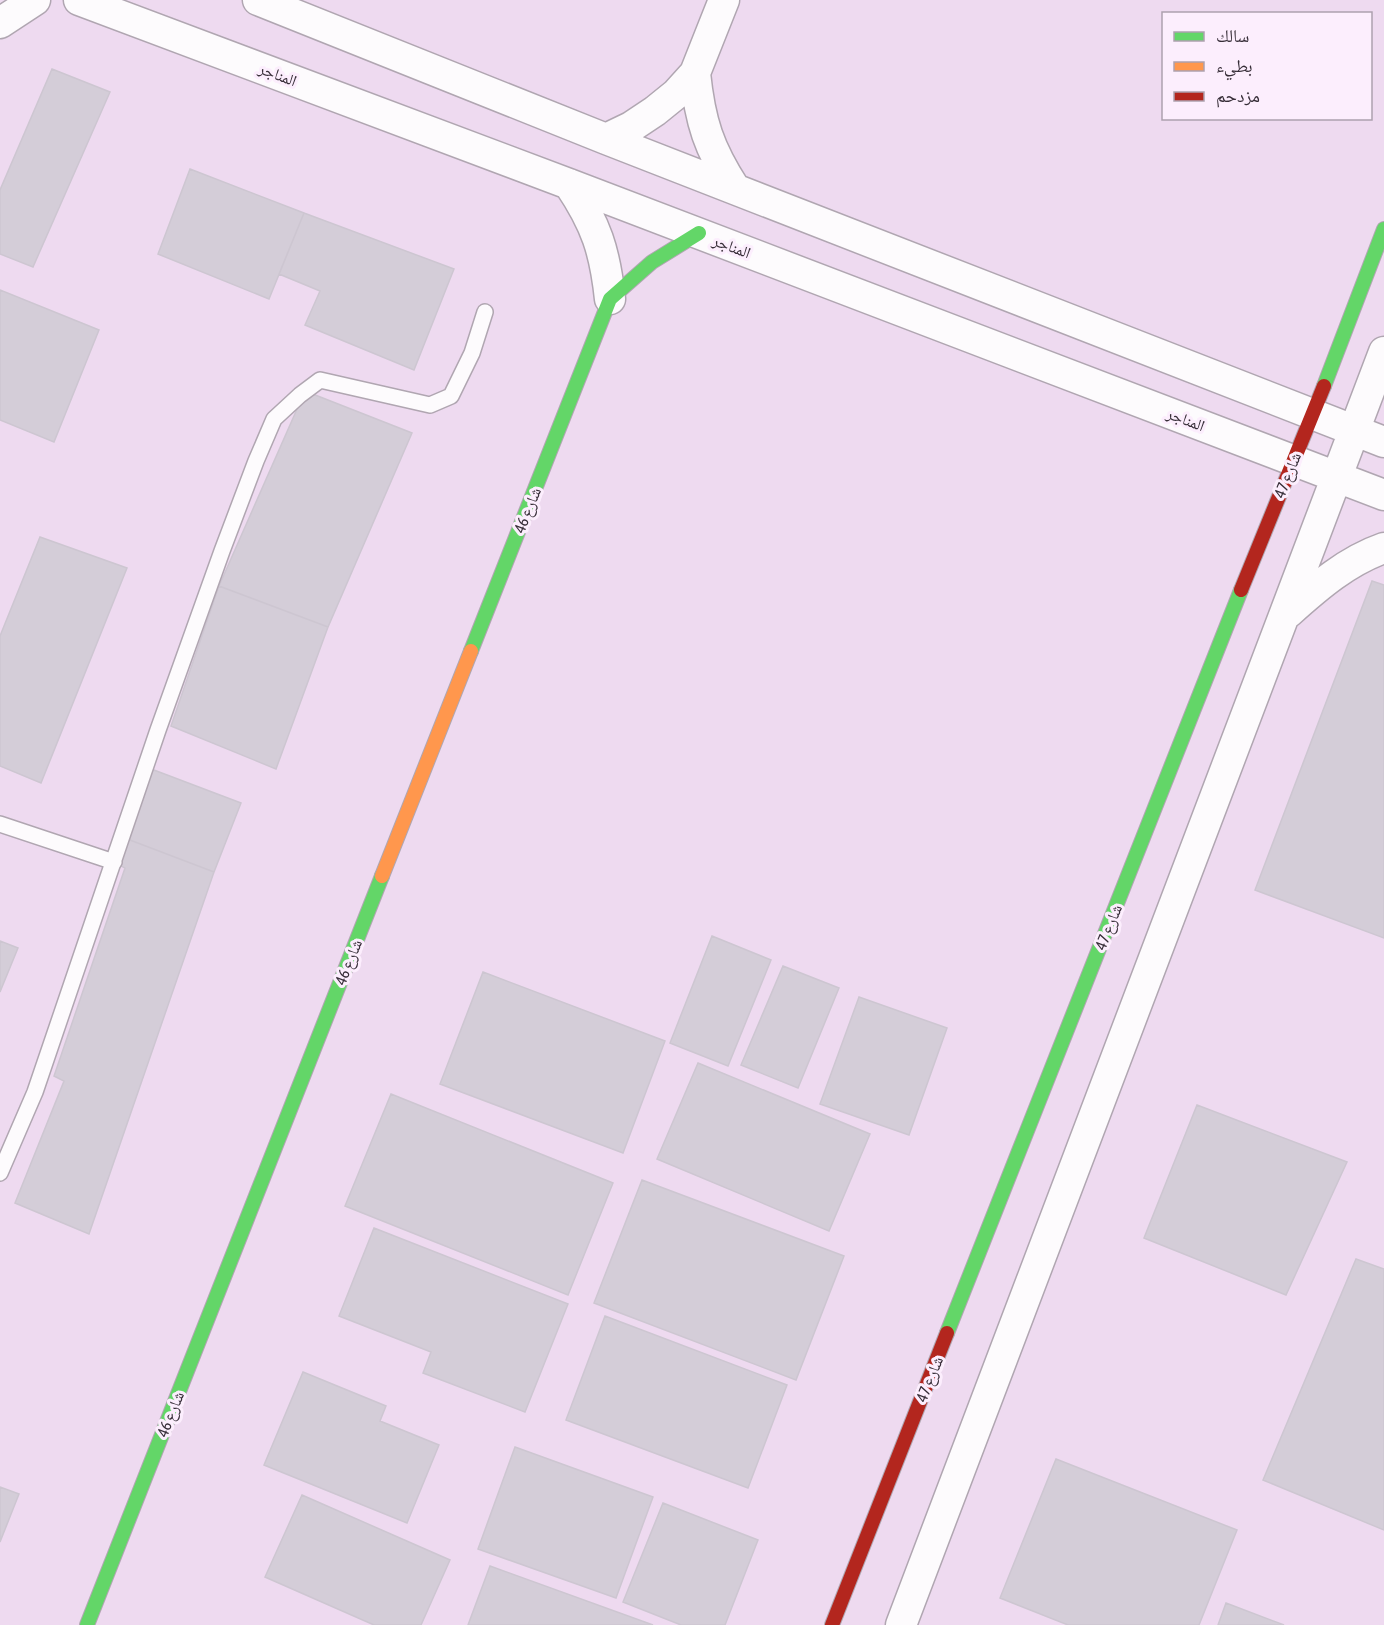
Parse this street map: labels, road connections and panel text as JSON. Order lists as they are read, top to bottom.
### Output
{
  "streets": {
    "street": ["المناجر", "شارع 47", "شارع 46"]
  },
  "crossings": [
    ["المناجر", "شارع 47"],
    ["المناجر", "شارع 46"]
  ],
  "legend": ["سالك", "بطيء", "مزدحم"]
}
